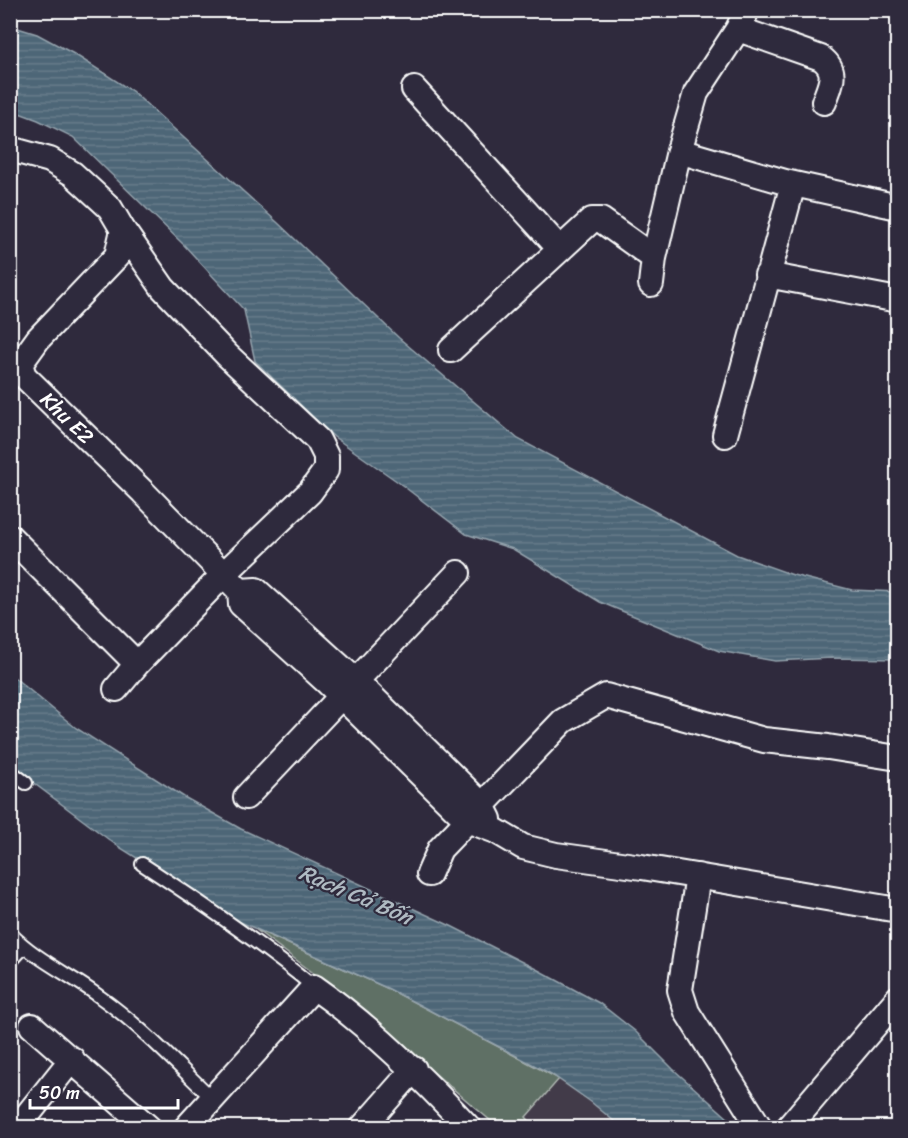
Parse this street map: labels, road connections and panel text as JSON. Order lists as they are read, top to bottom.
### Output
{
  "streets": {
    "street": ["Khu E2"]
  },
  "water": ["Rạch Cả Bốn"],
  "scale_bar": "50 m"
}
